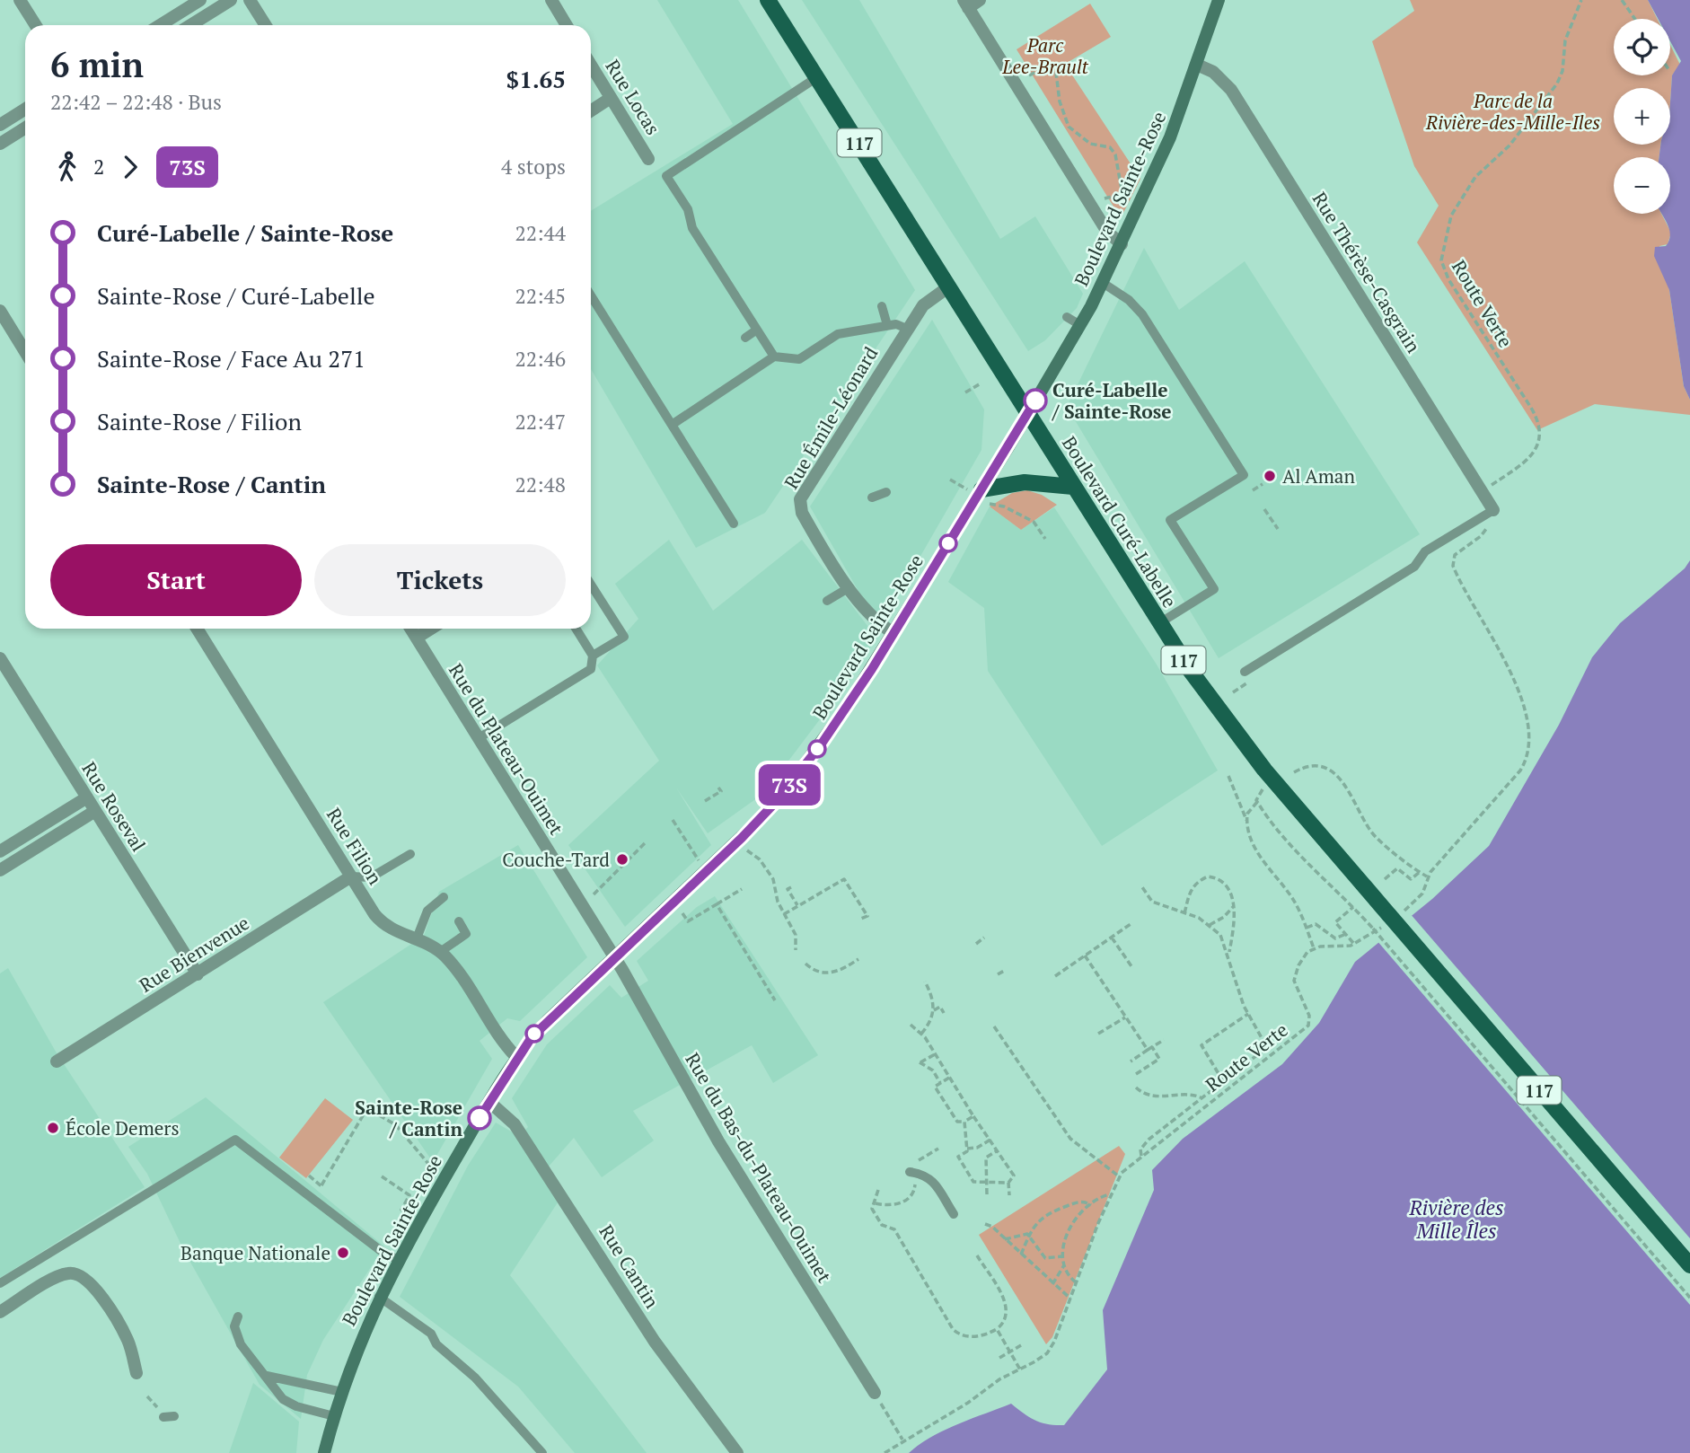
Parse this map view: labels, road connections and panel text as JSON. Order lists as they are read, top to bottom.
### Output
{
  "streets": {
    "main road": ["117", "Boulevard Curé-Labelle"],
    "street": [
      "Rue Locas",
      "Boulevard Sainte-Rose",
      "Rue Thérèse-Casgrain",
      "Rue Émile-Léonard",
      "Rue du Plateau-Ouimet",
      "Rue Roseval",
      "Rue Filion",
      "Rue Bienvenue",
      "Rue du Bas-du-Plateau-Ouimet",
      "Rue Cantin"
    ],
    "path": ["Route Verte"]
  },
  "crossings": [
    ["117", "Boulevard Curé-Labelle"],
    ["Boulevard Sainte-Rose", "Rue Thérèse-Casgrain"],
    ["Boulevard Sainte-Rose", "Rue Émile-Léonard"],
    ["Boulevard Sainte-Rose", "Boulevard Curé-Labelle"],
    ["Boulevard Sainte-Rose", "Rue du Plateau-Ouimet"],
    ["Boulevard Sainte-Rose", "Rue Filion"],
    ["Boulevard Sainte-Rose", "Rue du Bas-du-Plateau-Ouimet"],
    ["Boulevard Sainte-Rose", "Rue Cantin"],
    ["Rue Émile-Léonard", "Boulevard Curé-Labelle"],
    ["Rue du Plateau-Ouimet", "Rue du Bas-du-Plateau-Ouimet"],
    ["Rue Roseval", "Rue Bienvenue"],
    ["Rue Filion", "Rue Bienvenue"]
  ],
  "water": ["Rivière des Mille Îles"],
  "parks": ["Parc Lee-Brault", "Parc de la Rivière-des-Mille-Iles"],
  "places": [
    "Curé-Labelle / Sainte-Rose",
    "Al Aman",
    "Couche-Tard",
    "Sainte-Rose / Cantin",
    "École Demers",
    "Banque Nationale"
  ],
  "lines": ["bus line 73S"],
  "page": {
    "on_map": "73S",
    "map_buttons": ["+", "−"],
    "heading": ["6 min", "22:42 – 22:48 · Bus", "$1.65"],
    "legs": ["2", "73S", "4 stops"],
    "list": [
      {
        "name": "Curé-Labelle / Sainte-Rose",
        "value": "22:44"
      },
      {
        "name": "Sainte-Rose / Curé-Labelle",
        "value": "22:45"
      },
      {
        "name": "Sainte-Rose / Face Au 271",
        "value": "22:46"
      },
      {
        "name": "Sainte-Rose / Filion",
        "value": "22:47"
      },
      {
        "name": "Sainte-Rose / Cantin",
        "value": "22:48"
      }
    ],
    "buttons": ["Start", "Tickets"]
  }
}
